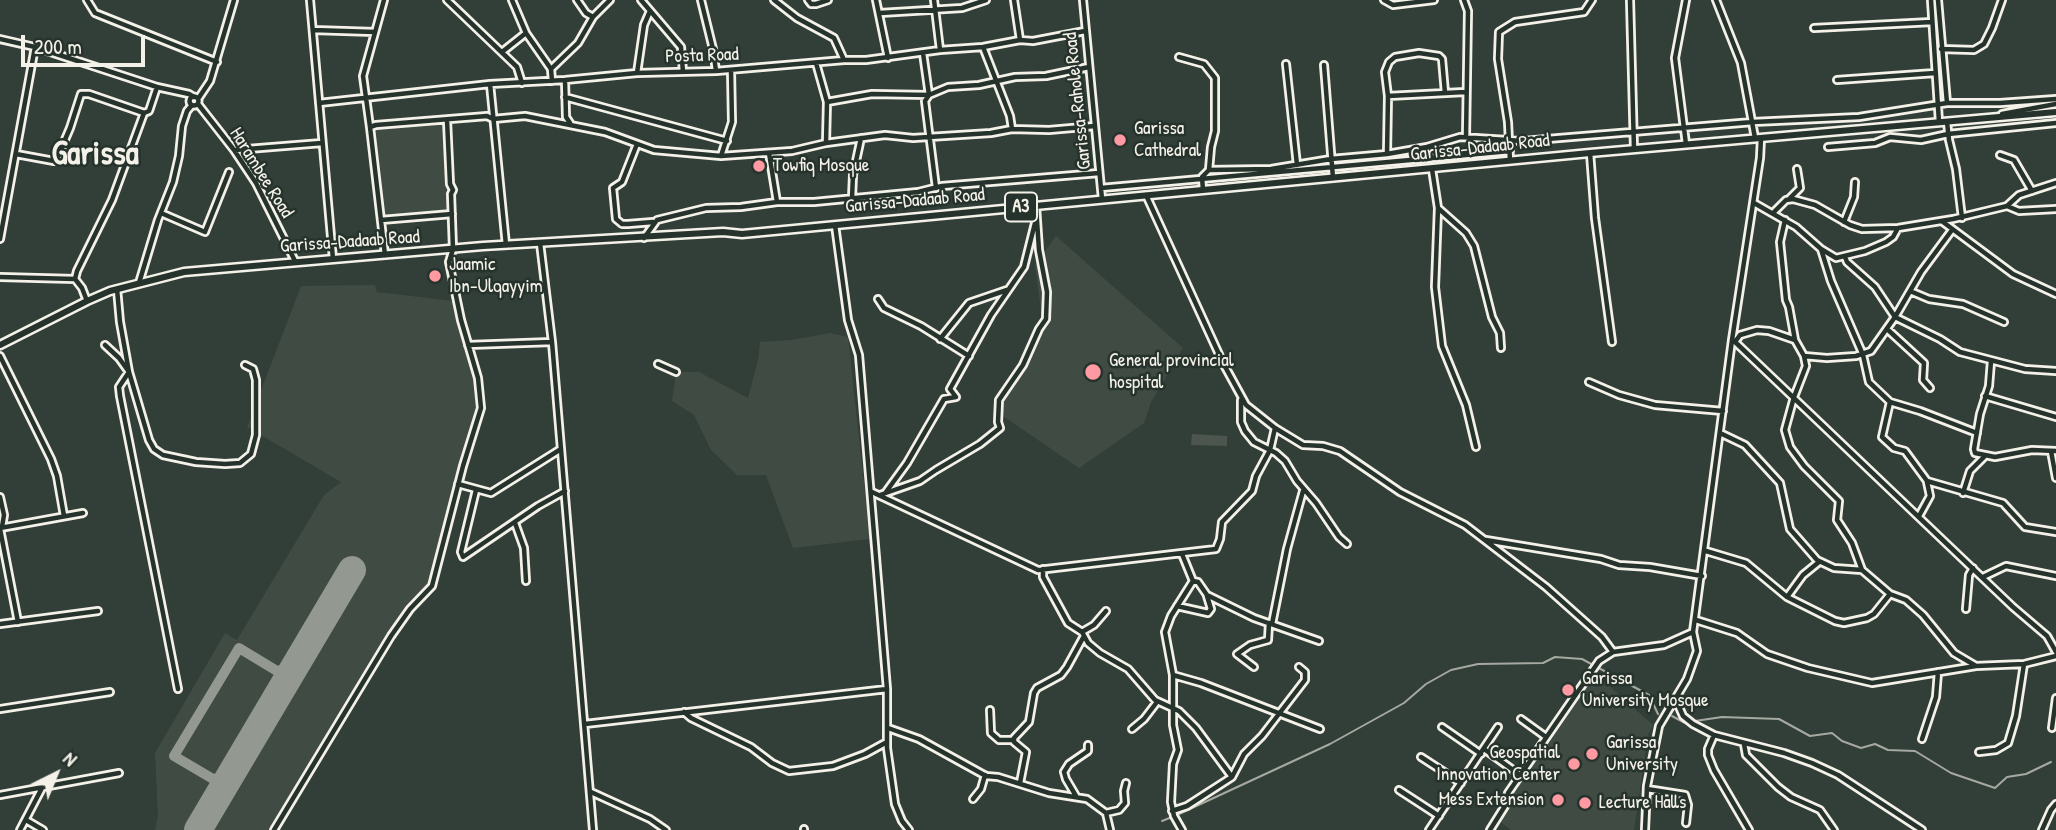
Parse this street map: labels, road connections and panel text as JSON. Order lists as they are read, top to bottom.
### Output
{
  "streets": {
    "highway": ["Garissa-Dadaab Road", "A3"],
    "street": ["Posta Road", "Garissa-Rahole Road", "Harambee Road"]
  },
  "crossings": [
    ["Posta Road", "Garissa-Rahole Road"],
    ["Garissa-Rahole Road", "Garissa-Dadaab Road"],
    ["Garissa-Dadaab Road", "Harambee Road"]
  ],
  "districts": ["Garissa"],
  "places": [
    "Garissa Cathedral",
    "Towfiq Mosque",
    "Jaamic Ibn-Ulqayyim",
    "General provincial hospital",
    "Garissa University Mosque",
    "Garissa University",
    "Geospatial Innovation Center",
    "Mess Extension",
    "Lecture Halls"
  ],
  "scale_bar": "200 m",
  "north": "top right"
}
